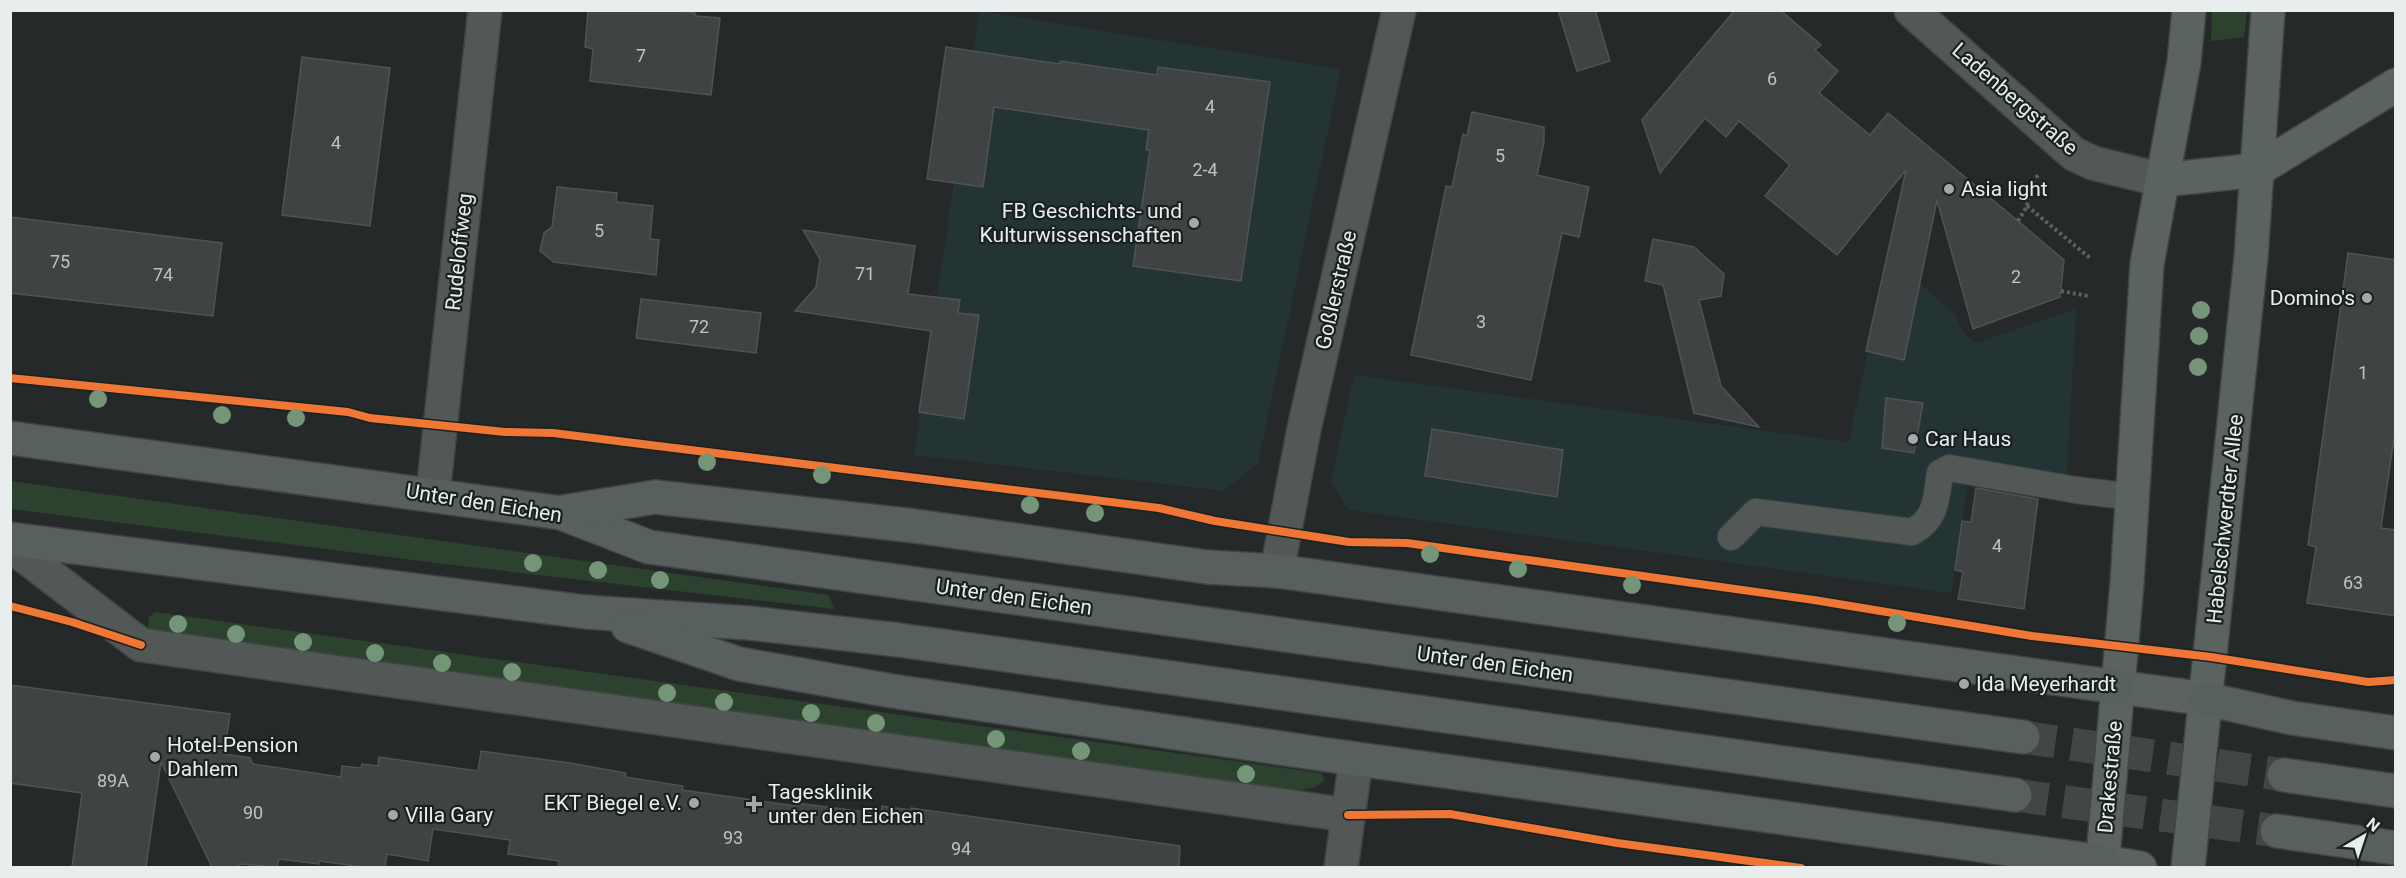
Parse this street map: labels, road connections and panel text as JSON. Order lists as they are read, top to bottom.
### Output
{
  "streets": {
    "main road": ["Unter den Eichen", "Habelschwerdter Allee", "Drakestraße"],
    "street": ["Ladenbergstraße", "Rudeloffweg", "Goßlerstraße"]
  },
  "crossings": [
    ["Rudeloffweg", "Unter den Eichen"]
  ],
  "places": {
    "other": [
      "Asia light",
      "FB Geschichts- und Kulturwissenschaften",
      "Domino's",
      "Car Haus",
      "Ida Meyerhardt",
      "Hotel-Pension Dahlem",
      "EKT Biegel e.V.",
      "Villa Gary"
    ],
    "health": ["Tagesklinik unter den Eichen"]
  },
  "house_numbers": [
    "7",
    "6",
    "4",
    "4",
    "5",
    "2-4",
    "5",
    "75",
    "71",
    "74",
    "2",
    "3",
    "72",
    "1",
    "4",
    "63",
    "89A",
    "90",
    "93",
    "94"
  ],
  "north": "top right"
}
